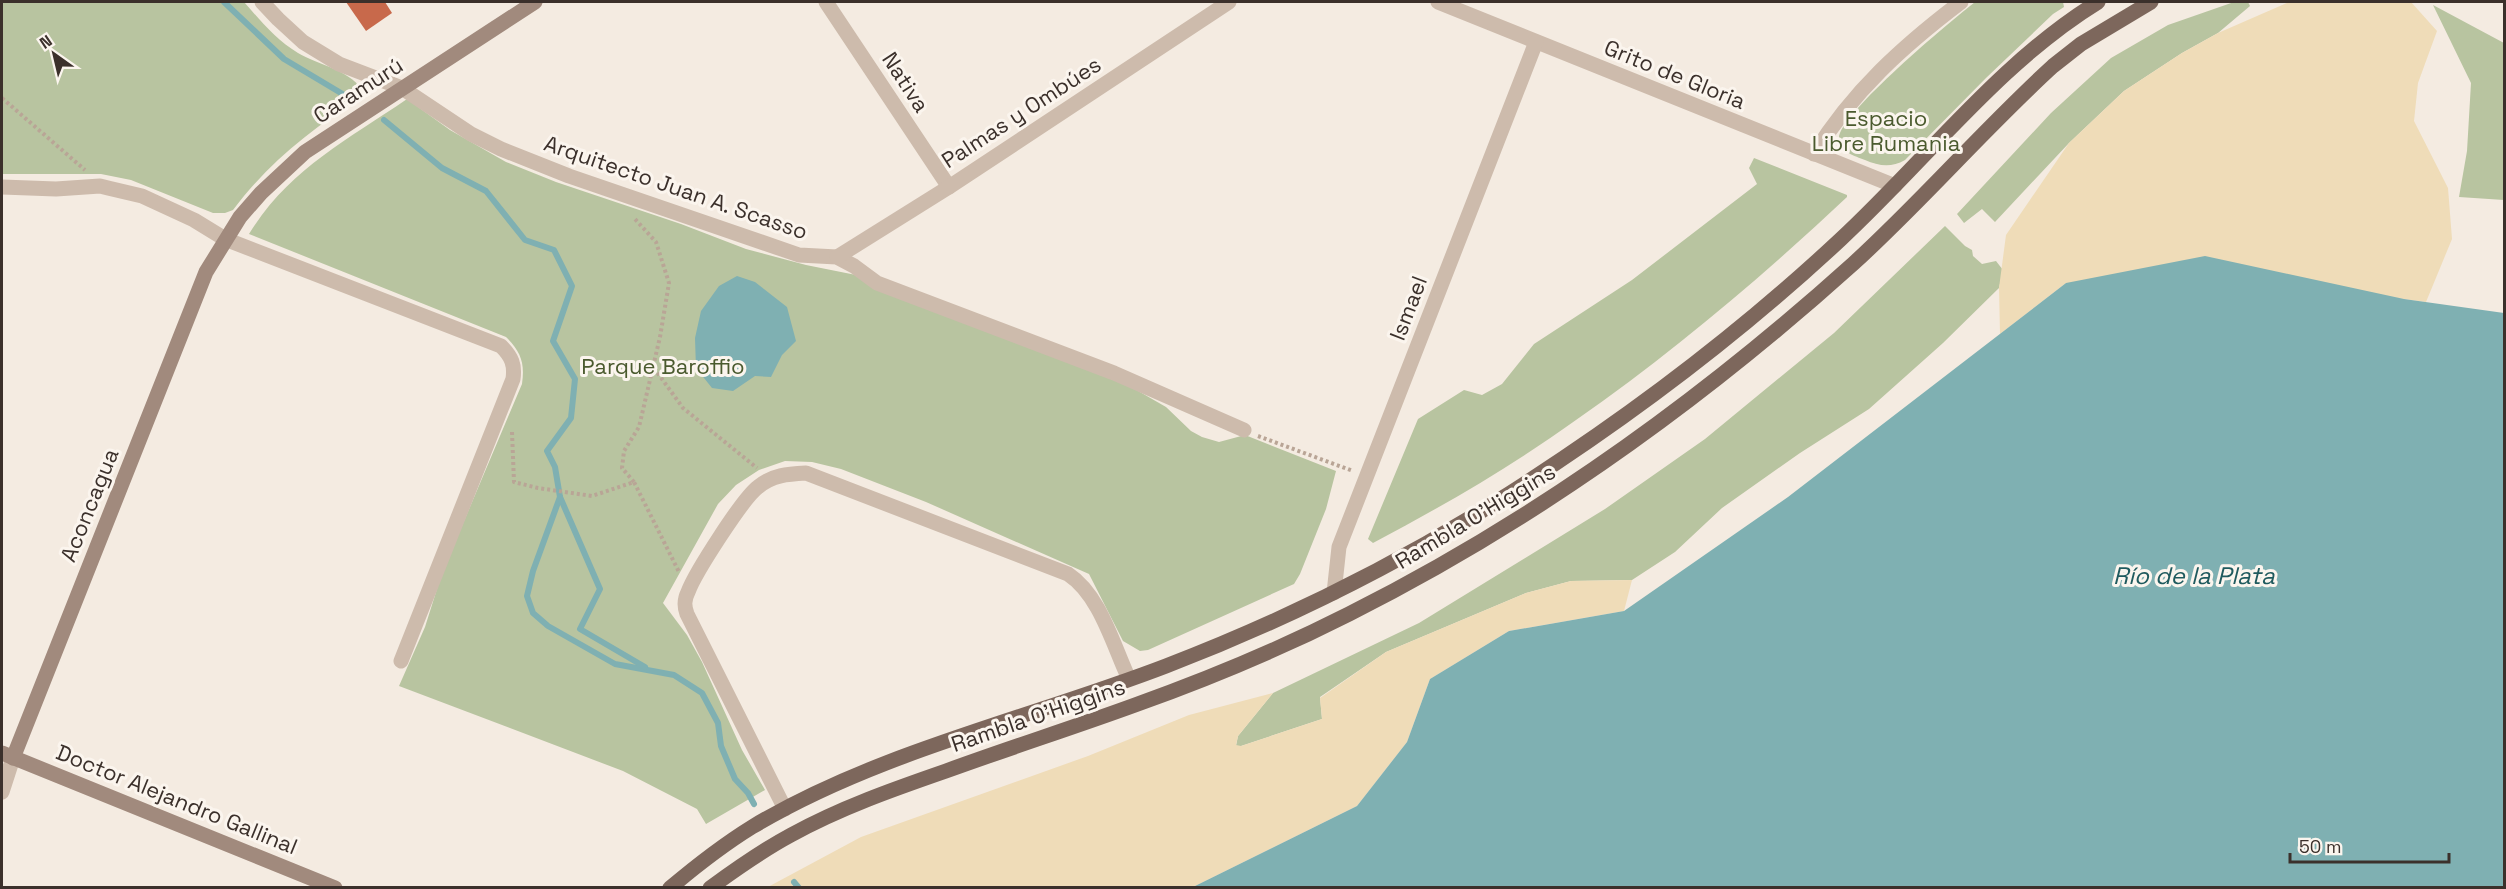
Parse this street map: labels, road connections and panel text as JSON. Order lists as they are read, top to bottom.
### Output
{
  "streets": {
    "main road": [
      "Caramurú",
      "Aconcagua",
      "Rambla O'Higgins",
      "Doctor Alejandro Gallinal"
    ],
    "street": [
      "Grito de Gloria",
      "Nativa",
      "Palmas y Ombúes",
      "Arquitecto Juan A. Scasso",
      "Ismael"
    ]
  },
  "crossings": [
    ["Grito de Gloria", "Ismael"],
    ["Grito de Gloria", "Rambla O'Higgins"],
    ["Nativa", "Palmas y Ombúes"],
    ["Caramurú", "Arquitecto Juan A. Scasso"],
    ["Caramurú", "Aconcagua"],
    ["Palmas y Ombúes", "Arquitecto Juan A. Scasso"],
    ["Ismael", "Rambla O'Higgins"],
    ["Aconcagua", "Doctor Alejandro Gallinal"]
  ],
  "water": ["Río de la Plata"],
  "parks": ["Espacio Libre Rumania", "Parque Baroffio"],
  "scale_bar": "50 m",
  "north": "top left"
}
